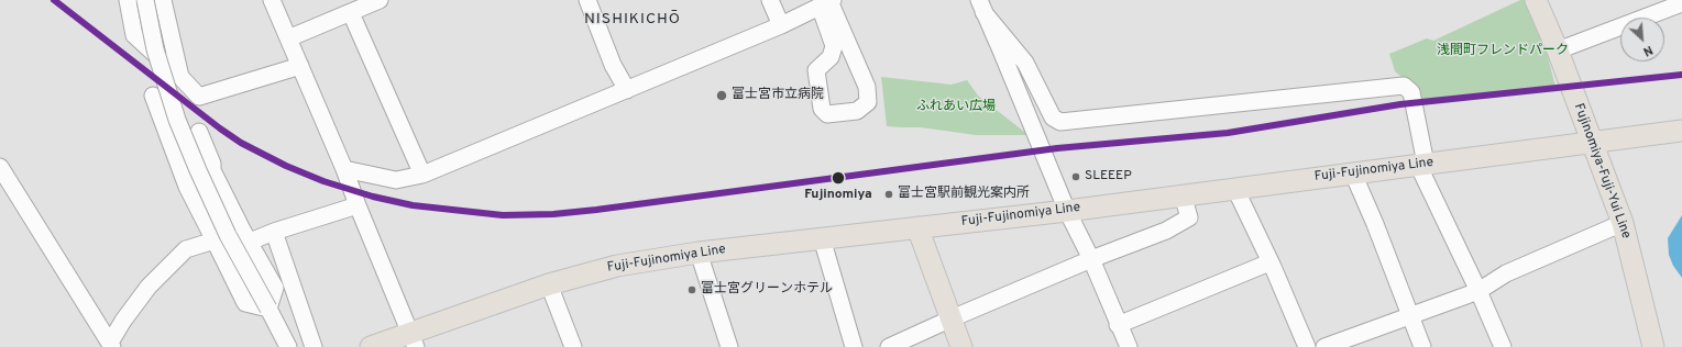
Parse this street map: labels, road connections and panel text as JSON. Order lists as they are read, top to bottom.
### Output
{
  "streets": {
    "main road": ["Fuji-Fujinomiya Line", "Fujinomiya-Fuji-Yui Line"]
  },
  "crossings": [
    ["Fuji-Fujinomiya Line", "Fujinomiya-Fuji-Yui Line"]
  ],
  "districts": ["NISHIKICHŌ"],
  "parks": ["浅間町フレンドパーク", "ふれあい広場"],
  "places": [
    "富士宮市立病院",
    "SLEEEP",
    "Fujinomiya",
    "富士宮駅前観光案内所",
    "富士宮グリーンホテル"
  ],
  "north": "bottom right"
}
